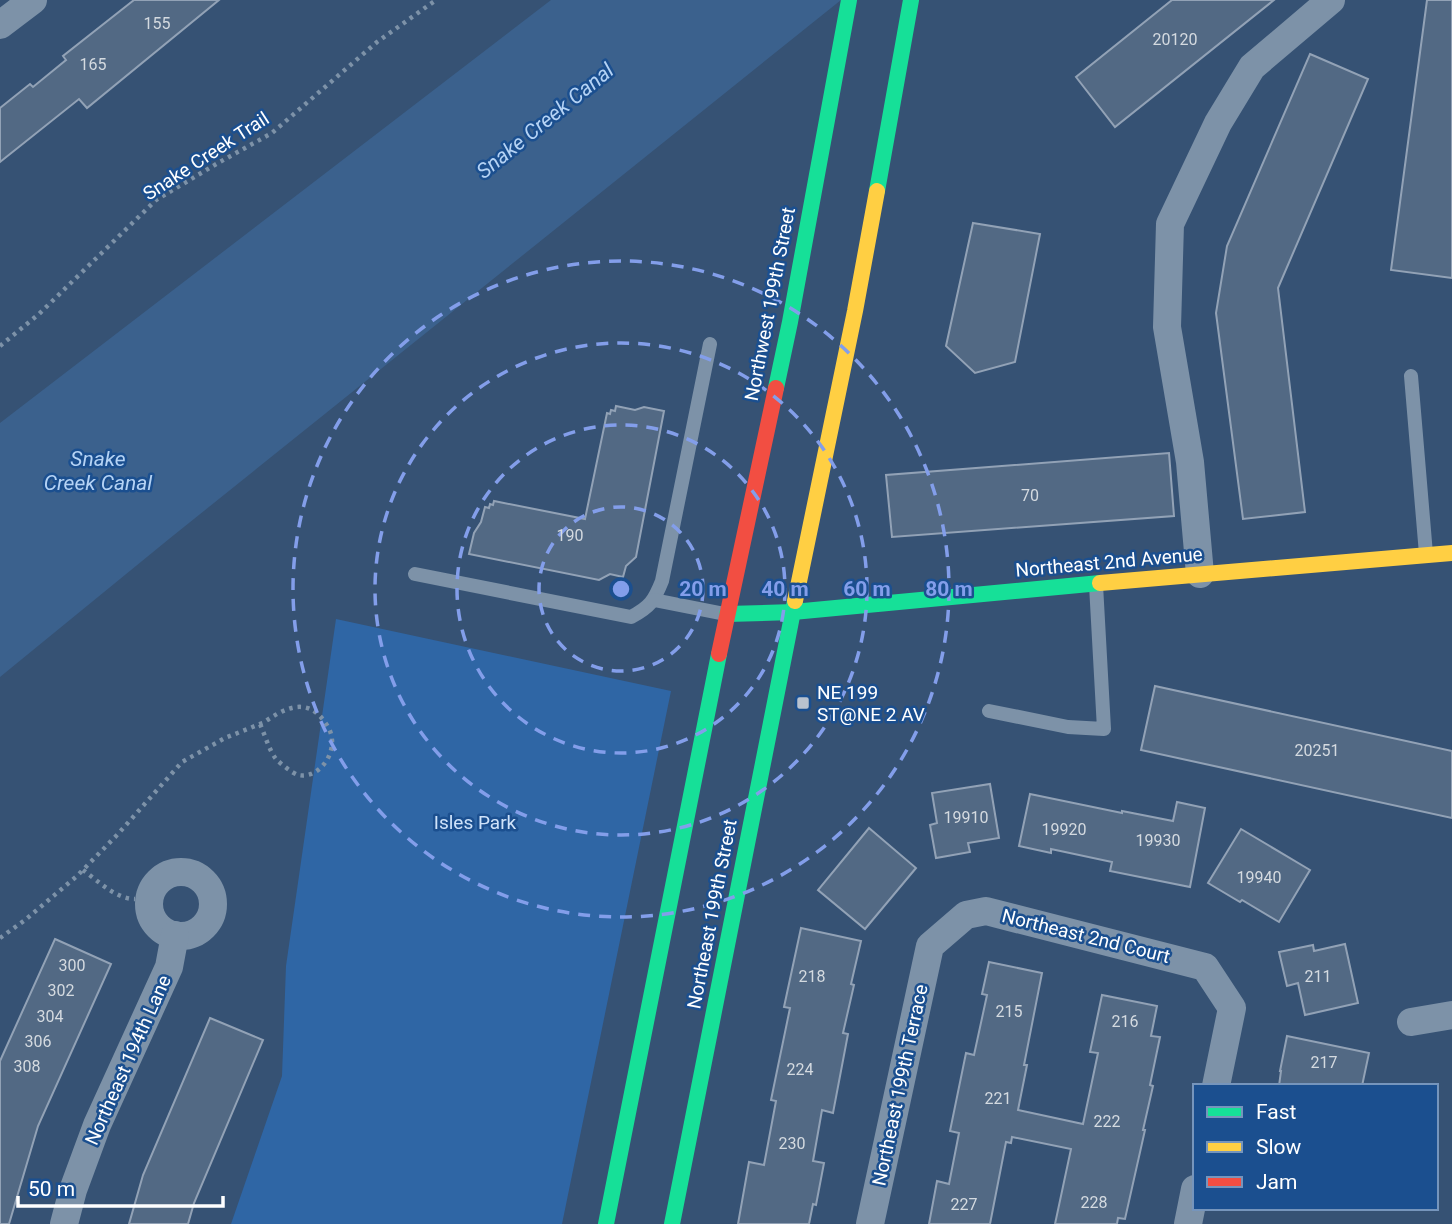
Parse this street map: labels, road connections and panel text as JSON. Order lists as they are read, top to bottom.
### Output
{
  "streets": {
    "main road": ["Northwest 199th Street", "Northeast 2nd Avenue", "Northeast 199th Street"],
    "street": ["Northeast 2nd Court", "Northeast 194th Lane", "Northeast 199th Terrace"],
    "path": ["Snake Creek Trail"]
  },
  "crossings": [
    ["Northwest 199th Street", "Northeast 2nd Avenue"],
    ["Northeast 2nd Avenue", "Northeast 199th Street"],
    ["Northeast 2nd Court", "Northeast 199th Terrace"]
  ],
  "water": ["Snake Creek Canal"],
  "parks": ["Isles Park"],
  "places": {
    "transit": ["NE 199 ST@NE 2 AV"]
  },
  "house_numbers": [
    "155",
    "20120",
    "165",
    "70",
    "190",
    "20251",
    "19910",
    "19920",
    "19930",
    "19940",
    "300",
    "218",
    "211",
    "302",
    "215",
    "304",
    "216",
    "306",
    "217",
    "308",
    "224",
    "221",
    "222",
    "230",
    "228",
    "227"
  ],
  "legend": ["Fast", "Slow", "Jam"],
  "scale_bar": "50 m",
  "rings": [
    "20 m",
    "40 m",
    "60 m",
    "80 m"
  ]
}
